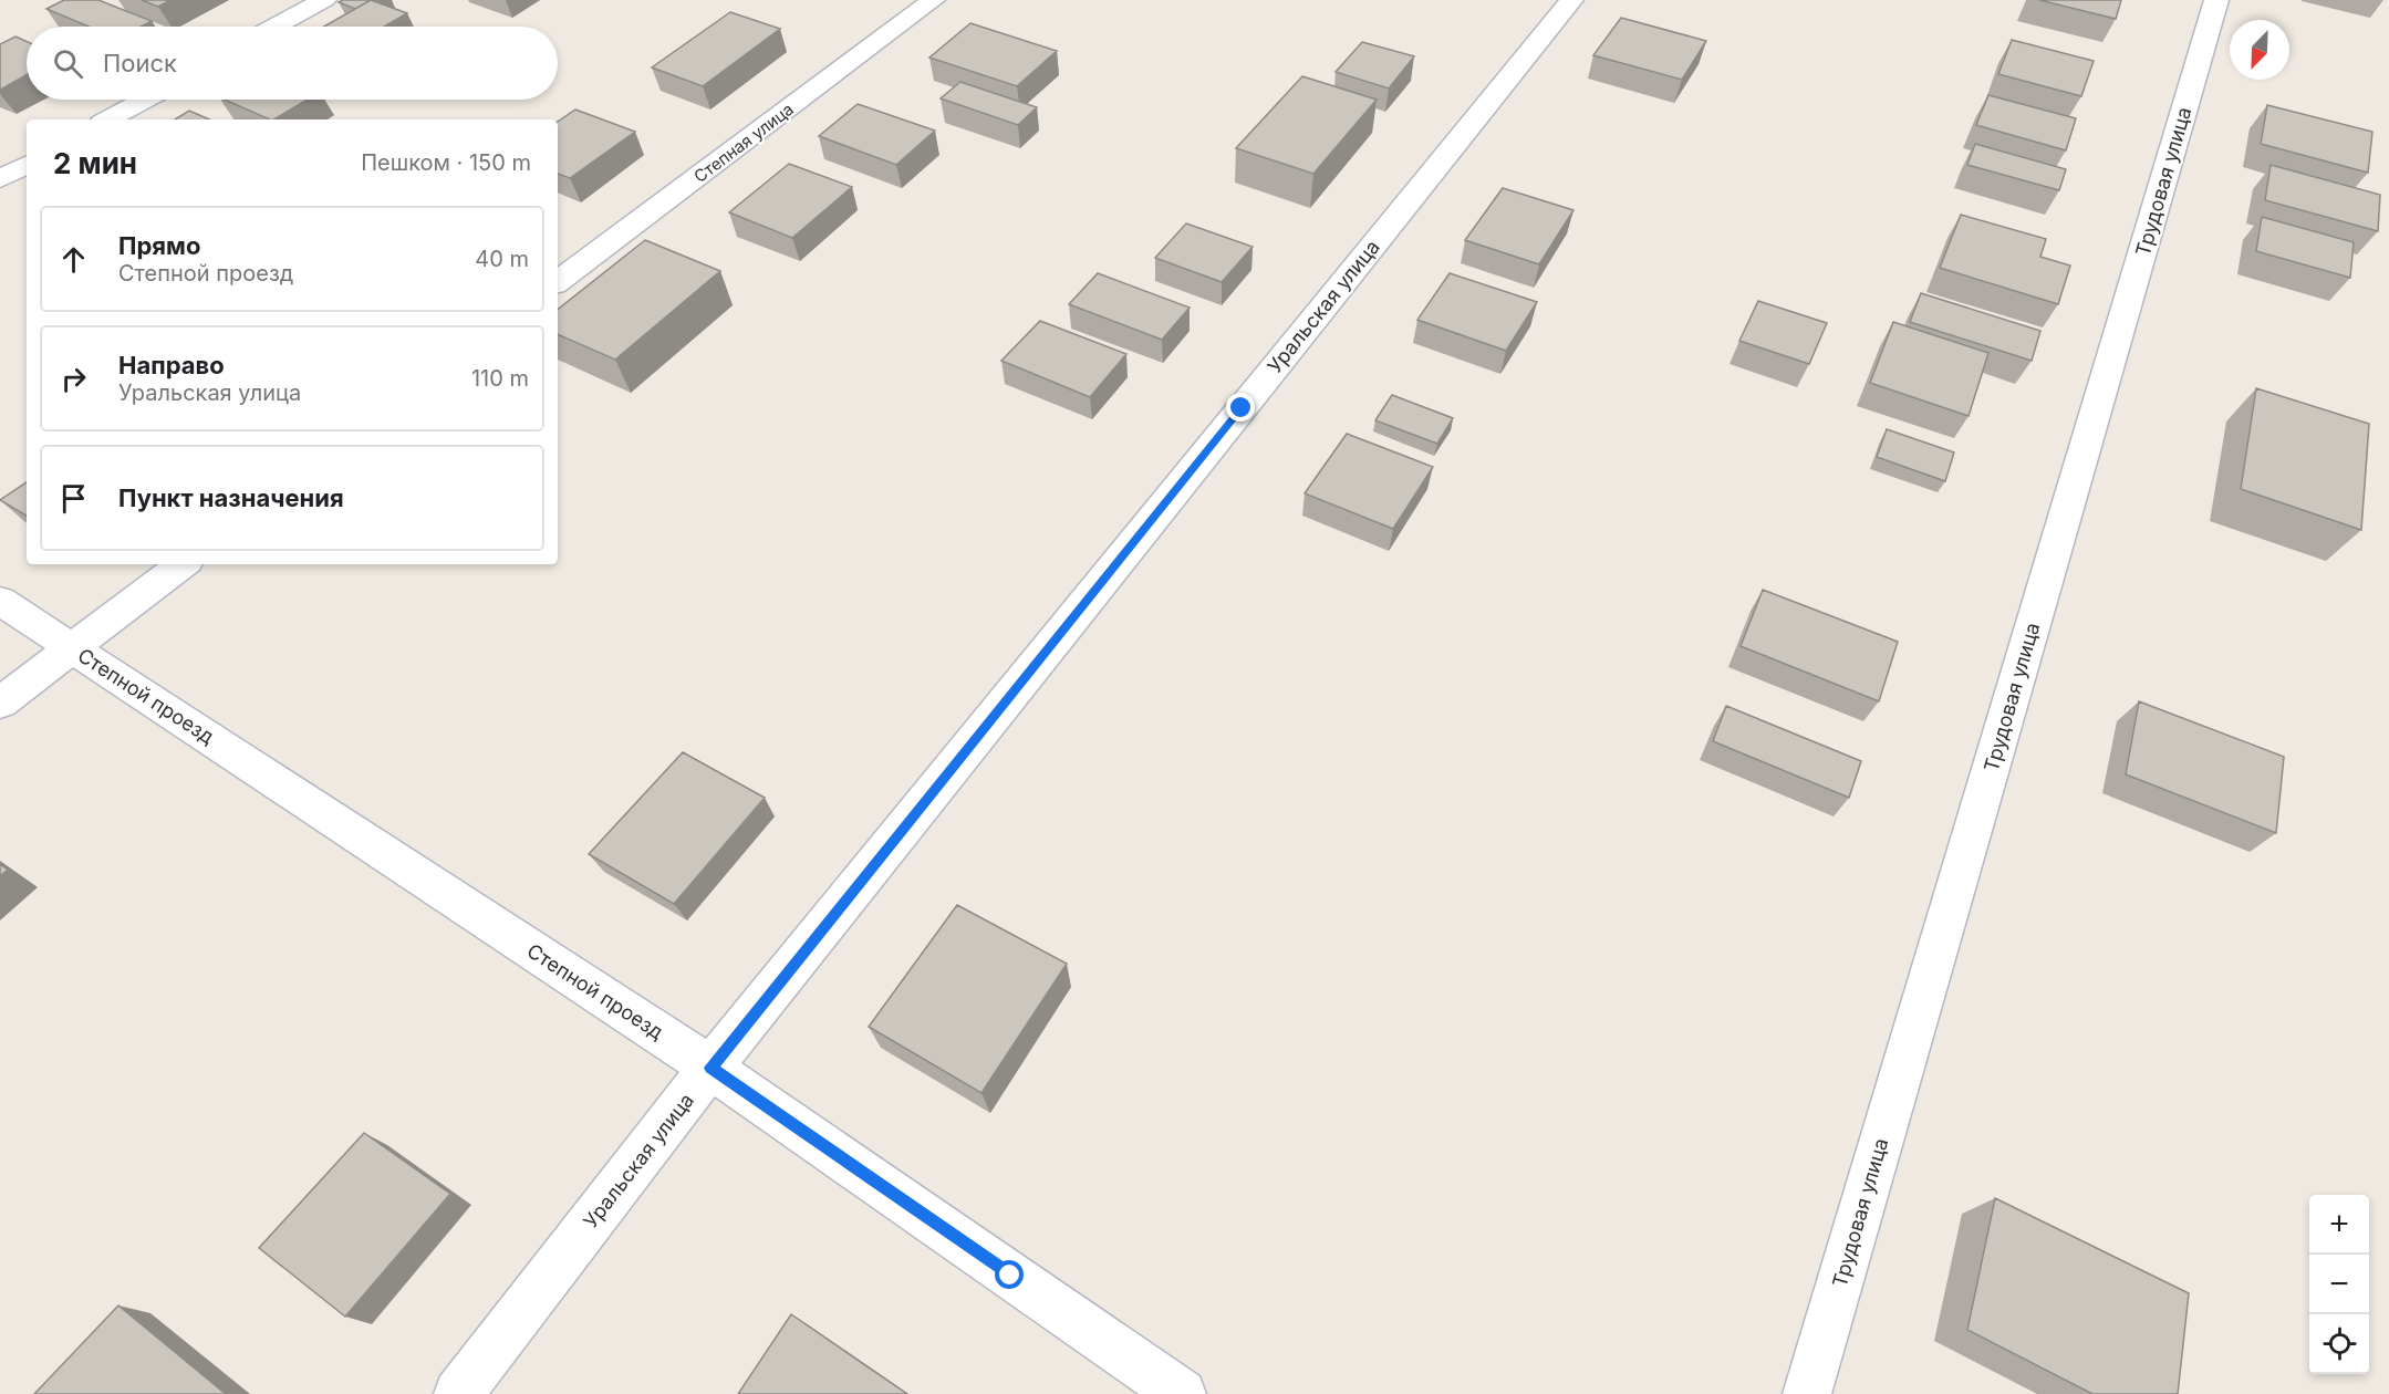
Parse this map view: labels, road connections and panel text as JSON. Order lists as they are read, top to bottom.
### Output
{
  "streets": {
    "street": [
      "Степная улица",
      "Трудовая улица",
      "Уральская улица",
      "Степной проезд"
    ]
  },
  "crossings": [
    ["Уральская улица", "Степной проезд"]
  ],
  "north": "bottom left",
  "page": {
    "search": "Поиск",
    "heading": ["2 мин", "Пешком · 150 m"],
    "list": [
      ["Прямо", "Степной проезд", "40 m"],
      ["Направо", "Уральская улица", "110 m"],
      "Пункт назначения"
    ],
    "map_buttons": ["+", "−"]
  }
}
